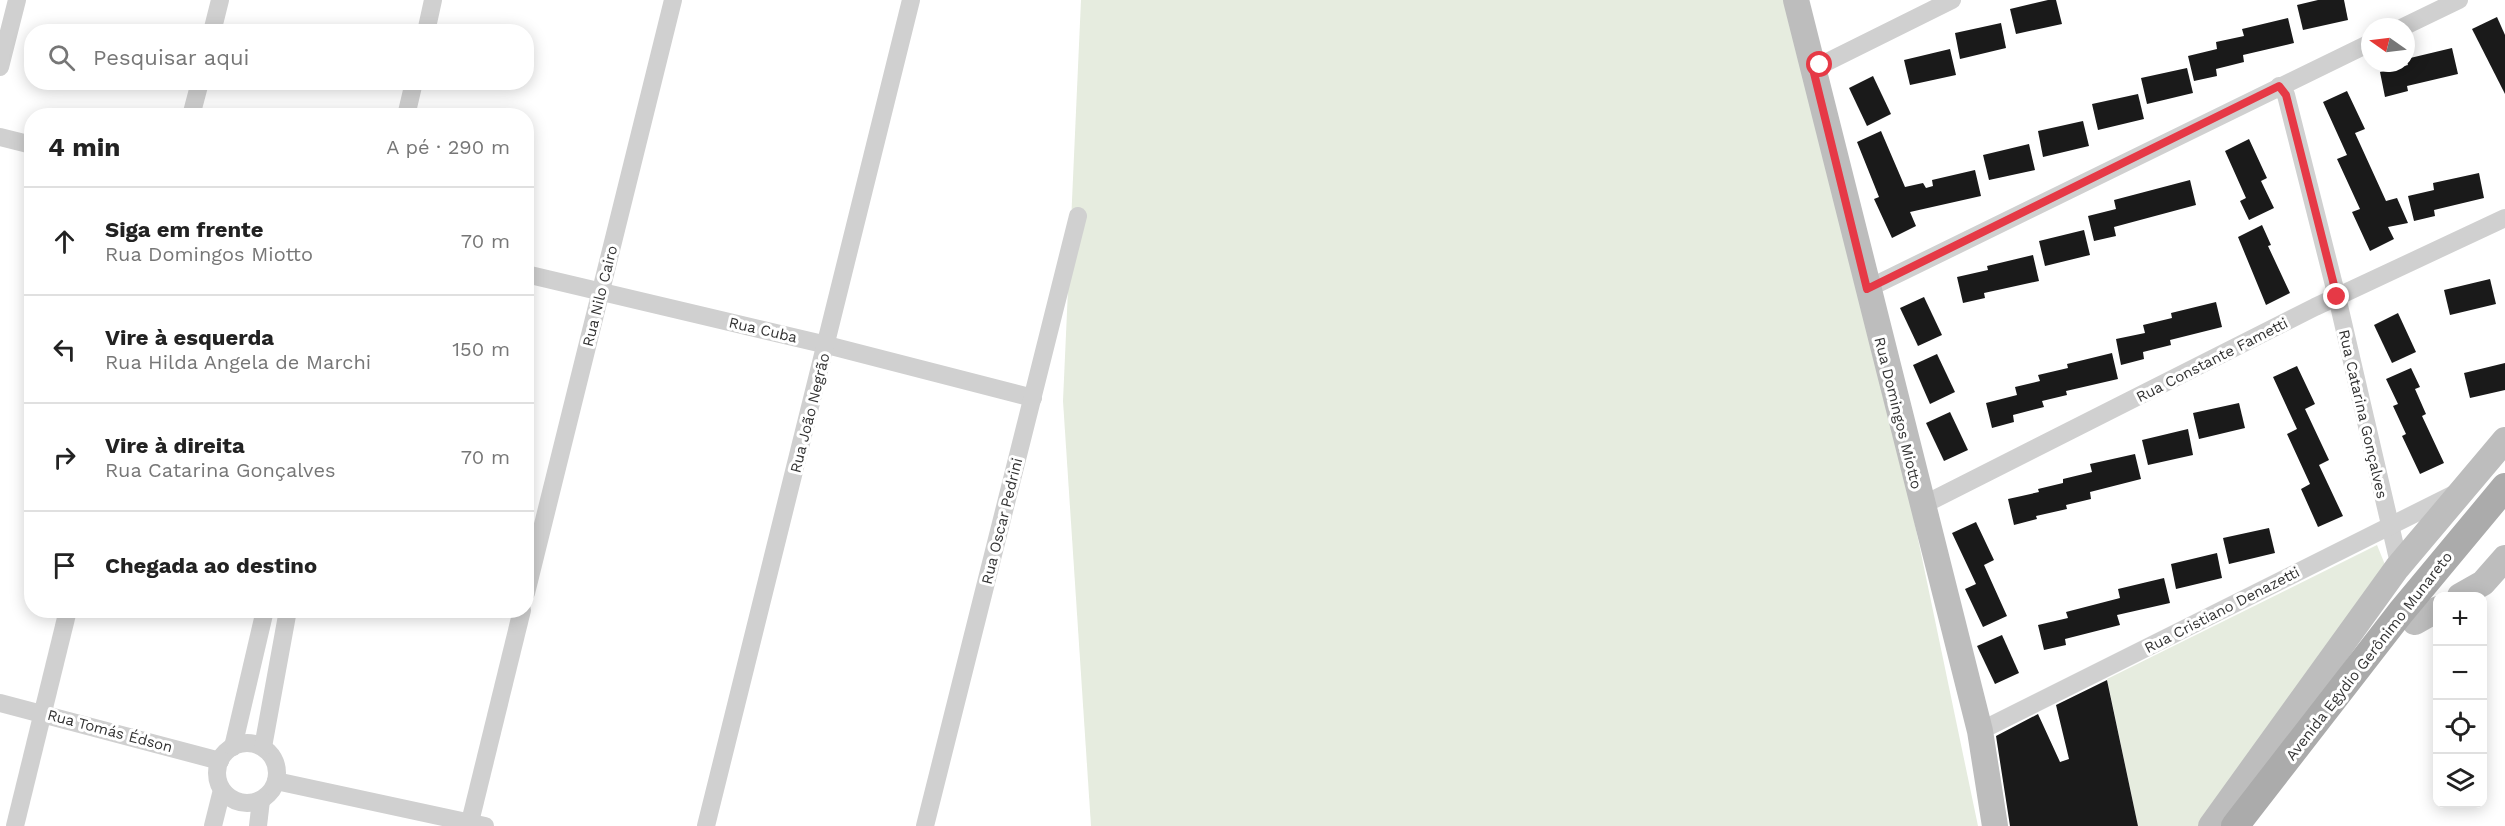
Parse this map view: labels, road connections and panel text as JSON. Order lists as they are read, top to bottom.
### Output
{
  "streets": {
    "main road": ["Avenida Egydio Gerônimo Munareto"],
    "street": [
      "Rua Nilo Cairo",
      "Rua Cuba",
      "Rua Constante Fametti",
      "Rua João Negrão",
      "Rua Domingos Miotto",
      "Rua Catarina Gonçalves",
      "Rua Oscar Pedrini",
      "Rua Cristiano Denazetti",
      "Rua Tomás Édson"
    ]
  },
  "crossings": [
    ["Rua Nilo Cairo", "Rua Cuba"],
    ["Rua Cuba", "Rua João Negrão"],
    ["Rua Cuba", "Rua Oscar Pedrini"],
    ["Rua Constante Fametti", "Rua Domingos Miotto"],
    ["Rua Constante Fametti", "Rua Catarina Gonçalves"],
    ["Rua Domingos Miotto", "Rua Cristiano Denazetti"],
    ["Rua Catarina Gonçalves", "Rua Cristiano Denazetti"]
  ],
  "north": "left",
  "page": {
    "search": "Pesquisar aqui",
    "heading": ["4 min", "A pé · 290 m"],
    "list": [
      ["Siga em frente", "Rua Domingos Miotto", "70 m"],
      ["Vire à esquerda", "Rua Hilda Angela de Marchi", "150 m"],
      ["Vire à direita", "Rua Catarina Gonçalves", "70 m"],
      "Chegada ao destino"
    ],
    "map_buttons": ["+", "−"]
  }
}
